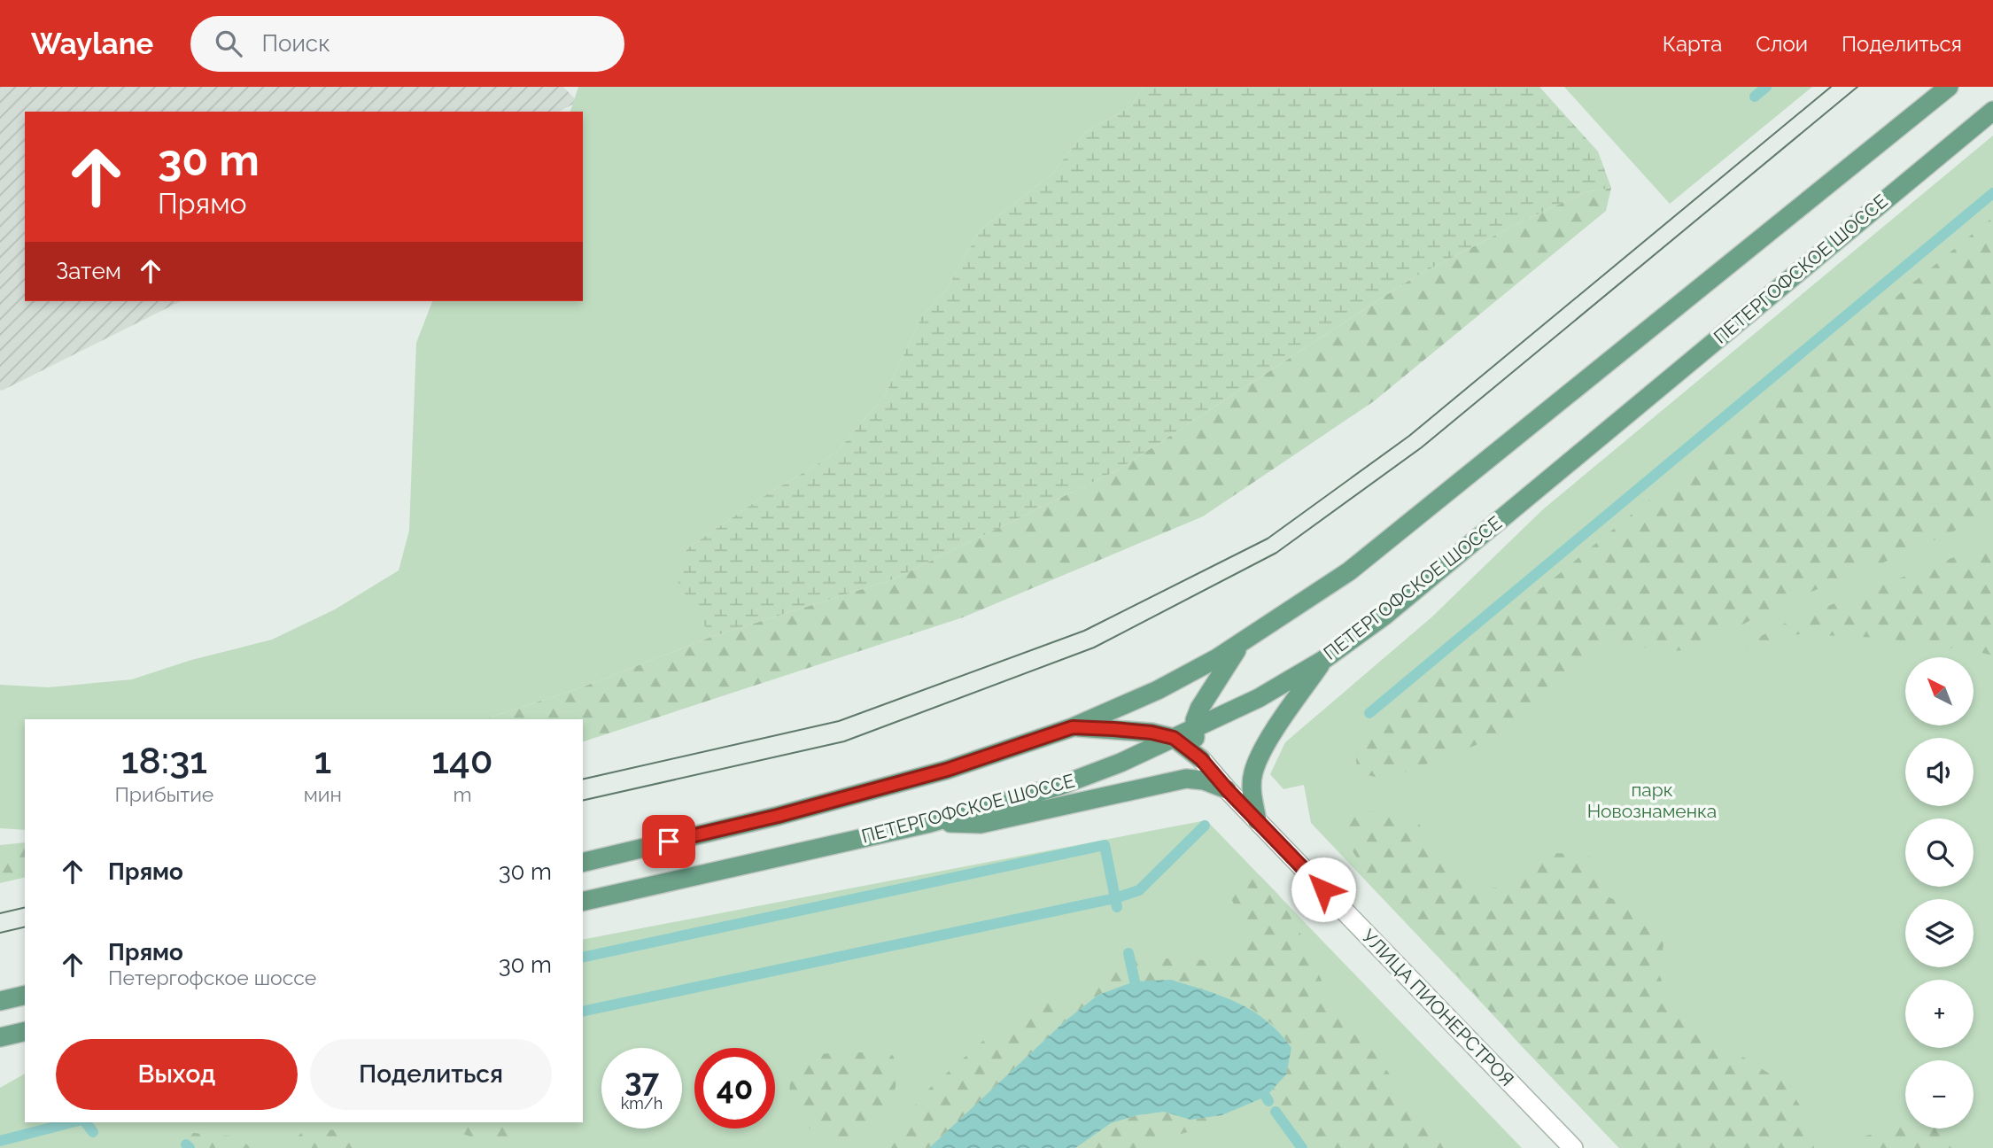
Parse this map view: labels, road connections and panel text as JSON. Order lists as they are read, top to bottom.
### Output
{
  "streets": {
    "main road": ["ПЕТЕРГОФСКОЕ ШОССЕ"],
    "street": ["УЛИЦА ПИОНЕРСТРОЯ"]
  },
  "parks": ["парк Новознаменка"],
  "north": "top left",
  "page": {
    "header": "Waylane",
    "search": "Поиск",
    "nav": ["Карта", "Слои", "Поделиться"],
    "turn": ["30 m", "Прямо"],
    "then": "Затем",
    "map_buttons": ["+", "−"],
    "eta": [
      "18:31",
      "Прибытие",
      "1",
      "мин",
      "140",
      "m"
    ],
    "list": [
      {
        "name": "Прямо",
        "value": "30 m"
      },
      {
        "name": "Прямо",
        "note": "Петергофское шоссе",
        "value": "30 m"
      }
    ],
    "buttons": ["Выход", "Поделиться"],
    "speed": "37 km/h",
    "limit": "40"
  }
}
